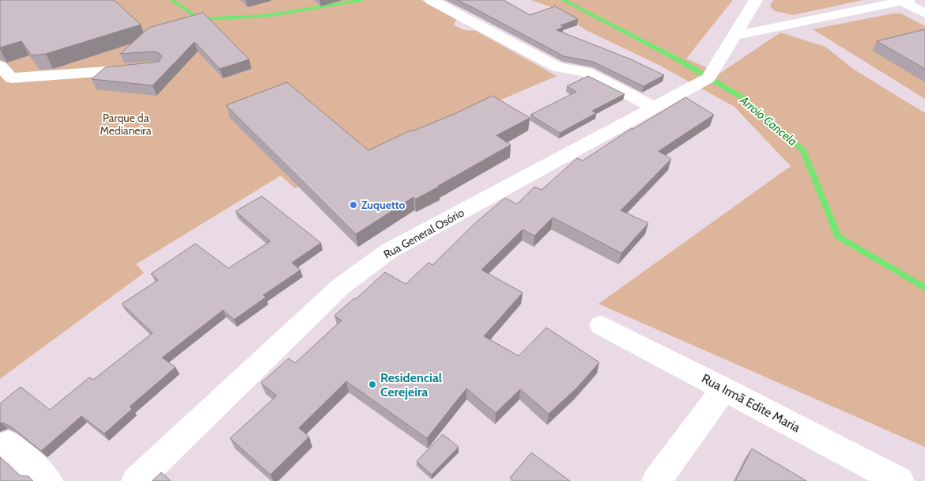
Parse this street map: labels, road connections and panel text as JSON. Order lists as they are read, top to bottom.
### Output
{
  "streets": {
    "street": ["Rua General Osório", "Rua Irmã Edite Maria"]
  },
  "water": ["Arroio Cancela"],
  "parks": ["Parque da Medianeira"],
  "places": ["Zuquetto", "Residencial Cerejeira"]
}
